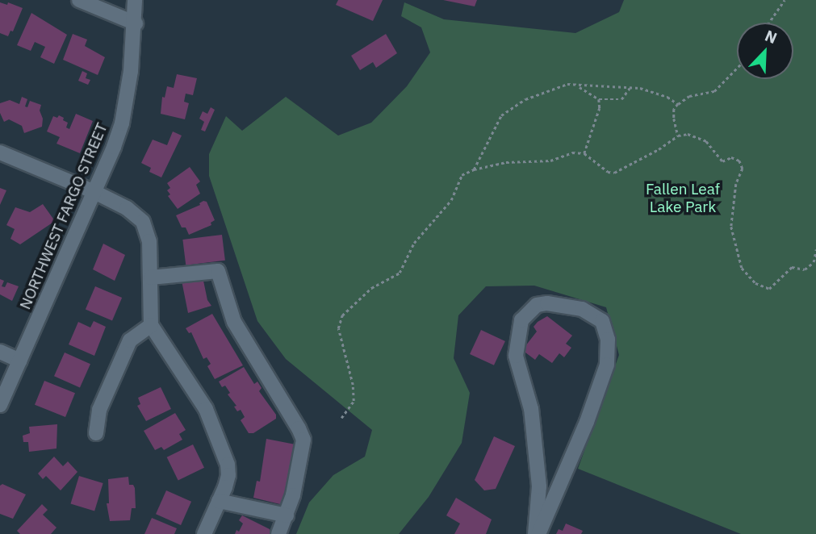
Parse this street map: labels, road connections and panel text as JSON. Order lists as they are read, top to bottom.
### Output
{
  "streets": {
    "street": ["NORTHWEST FARGO STREET"]
  },
  "parks": ["Fallen Leaf Lake Park"],
  "north": "top right"
}
